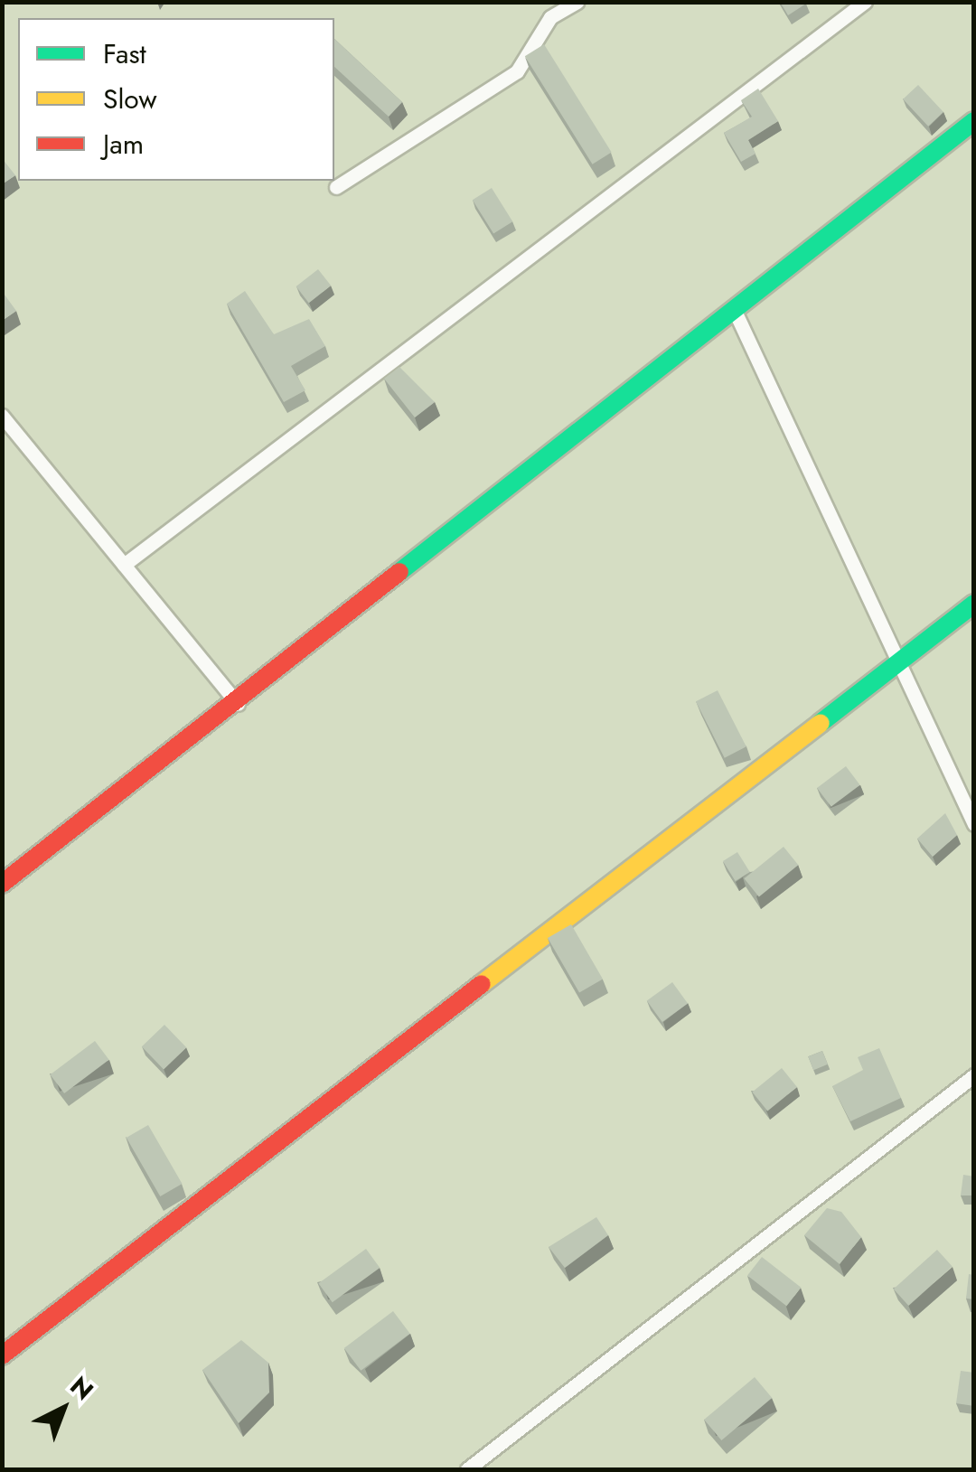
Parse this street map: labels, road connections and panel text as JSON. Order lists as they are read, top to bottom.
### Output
{
  "legend": ["Fast", "Slow", "Jam"],
  "north": "top right"
}
